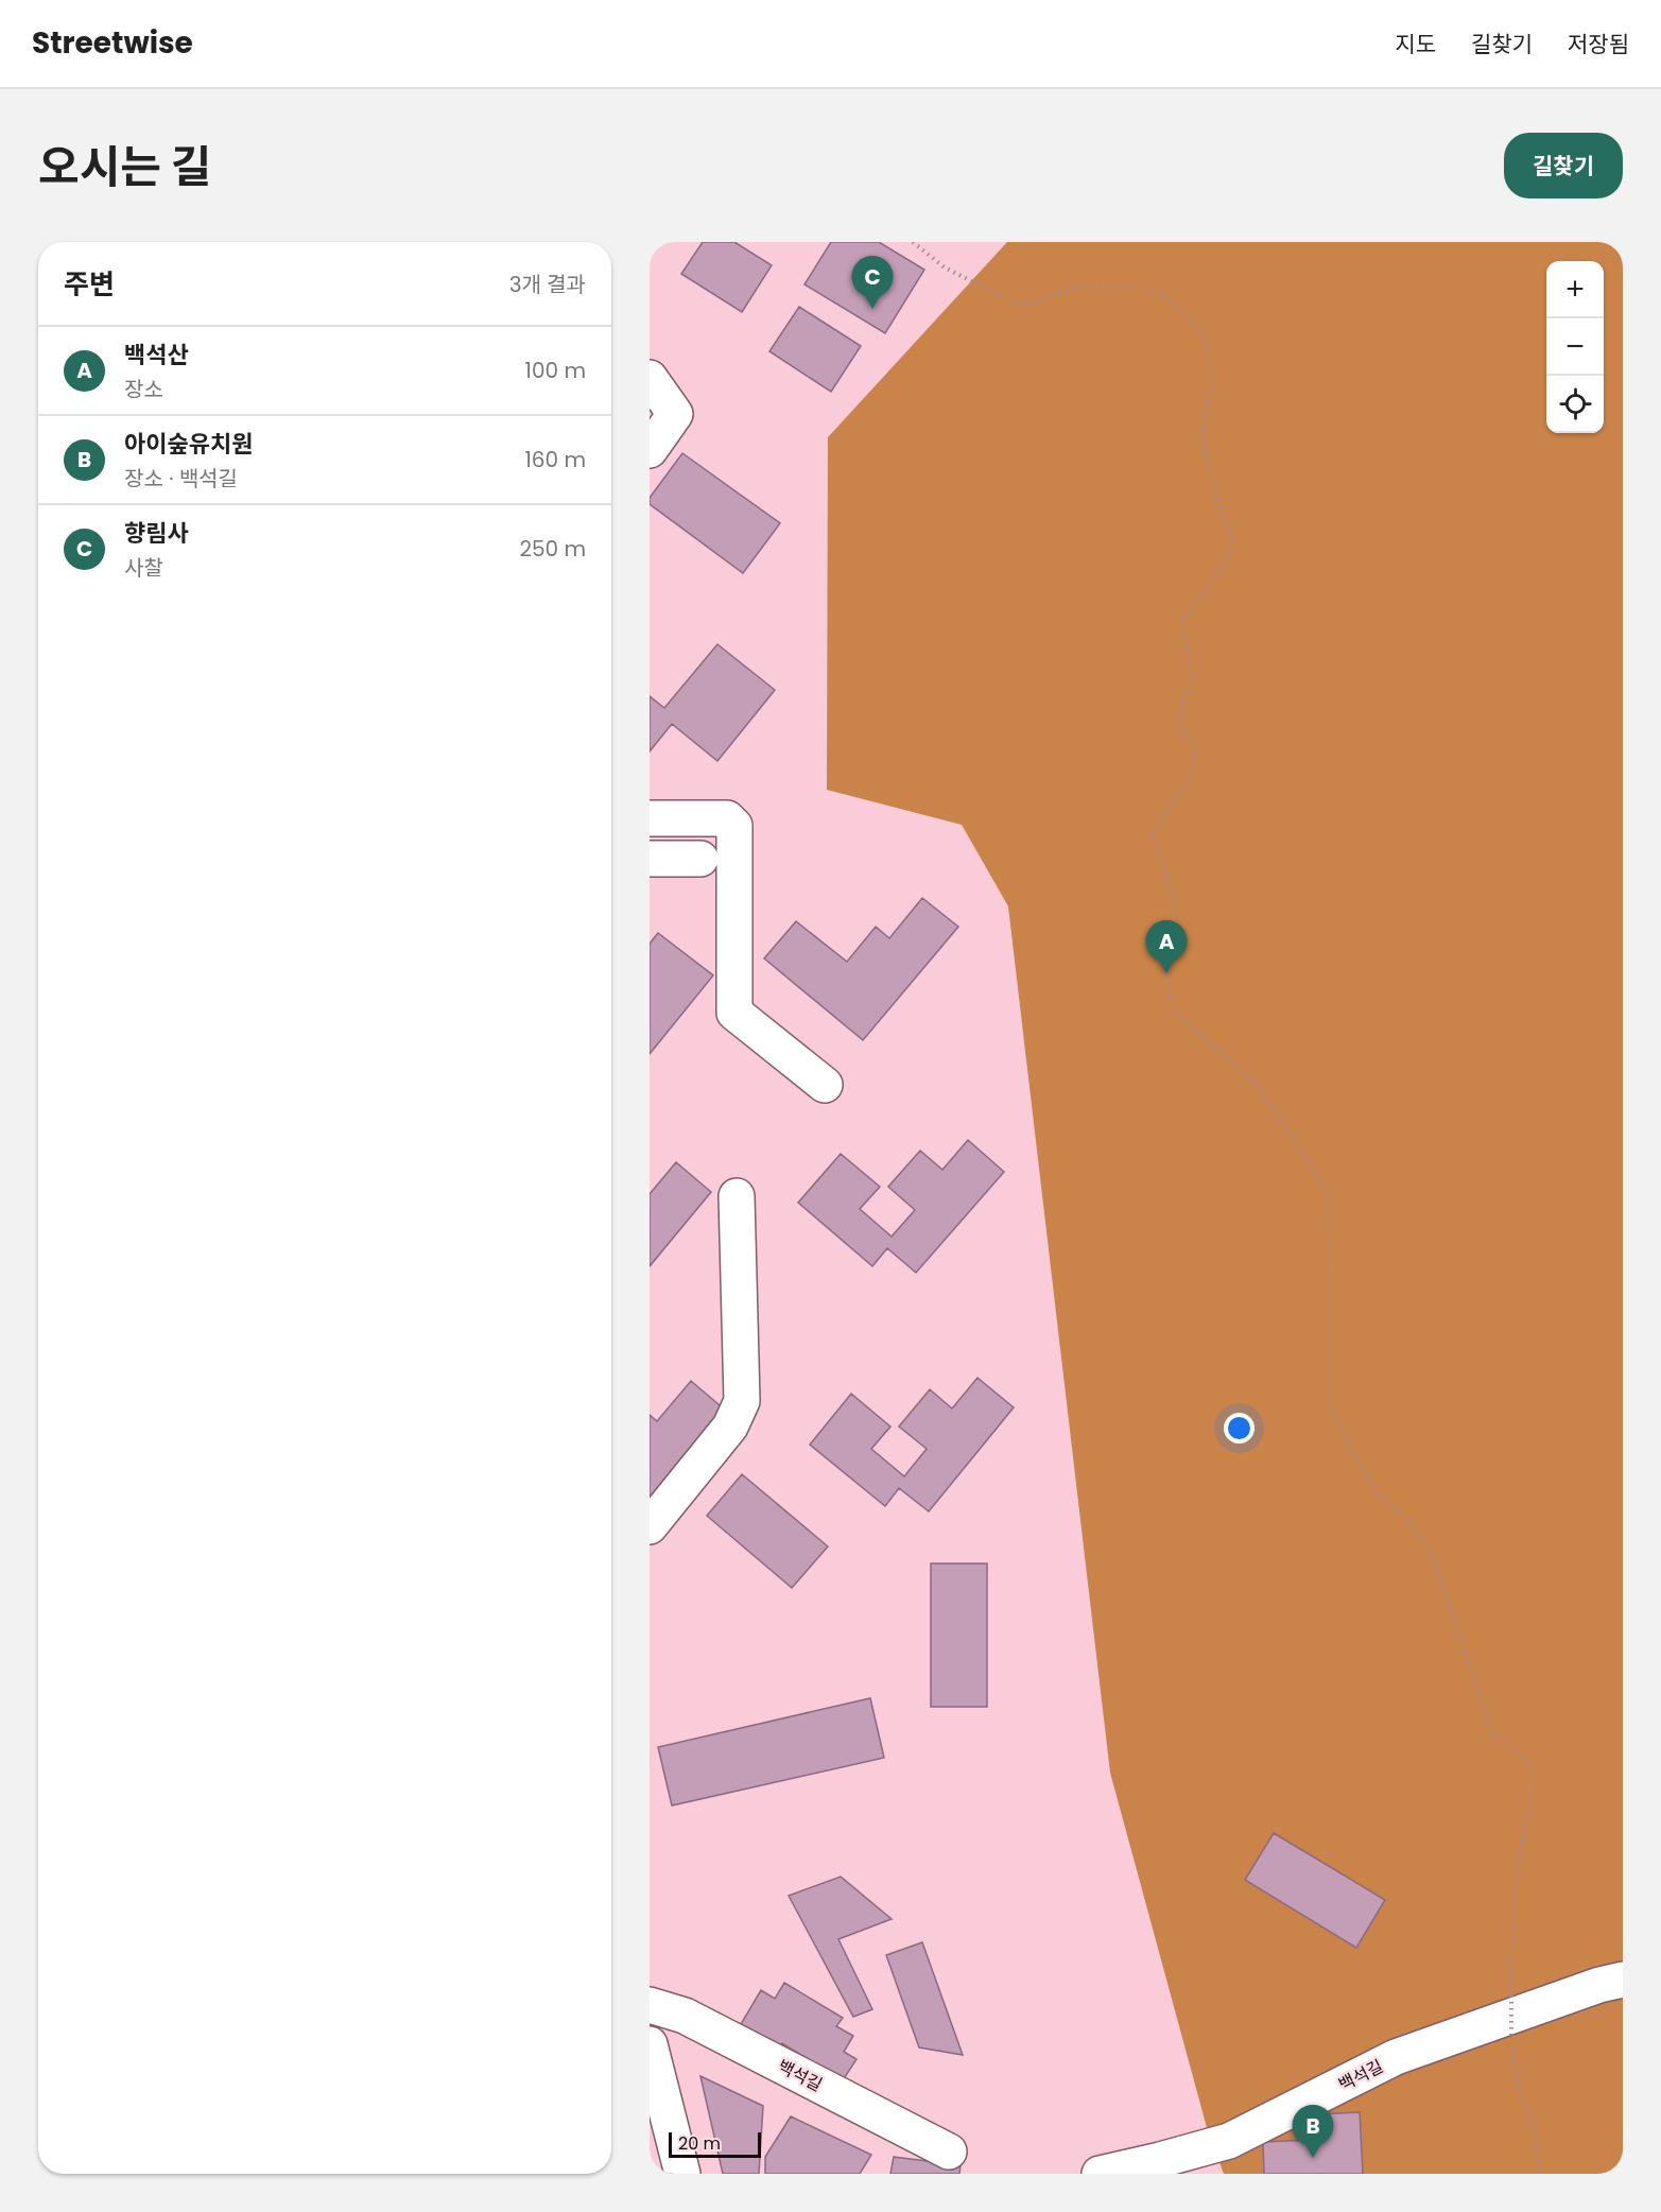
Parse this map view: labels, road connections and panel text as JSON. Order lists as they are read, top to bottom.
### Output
{
  "streets": {
    "street": ["백석길"]
  },
  "scale_bar": "20 m",
  "page": {
    "header": "Streetwise",
    "nav": ["지도", "길찾기", "저장됨"],
    "title": "오시는 길",
    "buttons": "길찾기",
    "heading": ["주변", "3개 결과"],
    "pins": ["C", "A", "B"],
    "map_buttons": ["+", "−"],
    "list": [
      {
        "mark": "A",
        "name": "백석산",
        "note": "장소",
        "value": "100 m"
      },
      {
        "mark": "B",
        "name": "아이숲유치원",
        "note": "장소 · 백석길",
        "value": "160 m"
      },
      {
        "mark": "C",
        "name": "향림사",
        "note": "사찰",
        "value": "250 m"
      }
    ],
    "scale": "20 m"
  }
}
